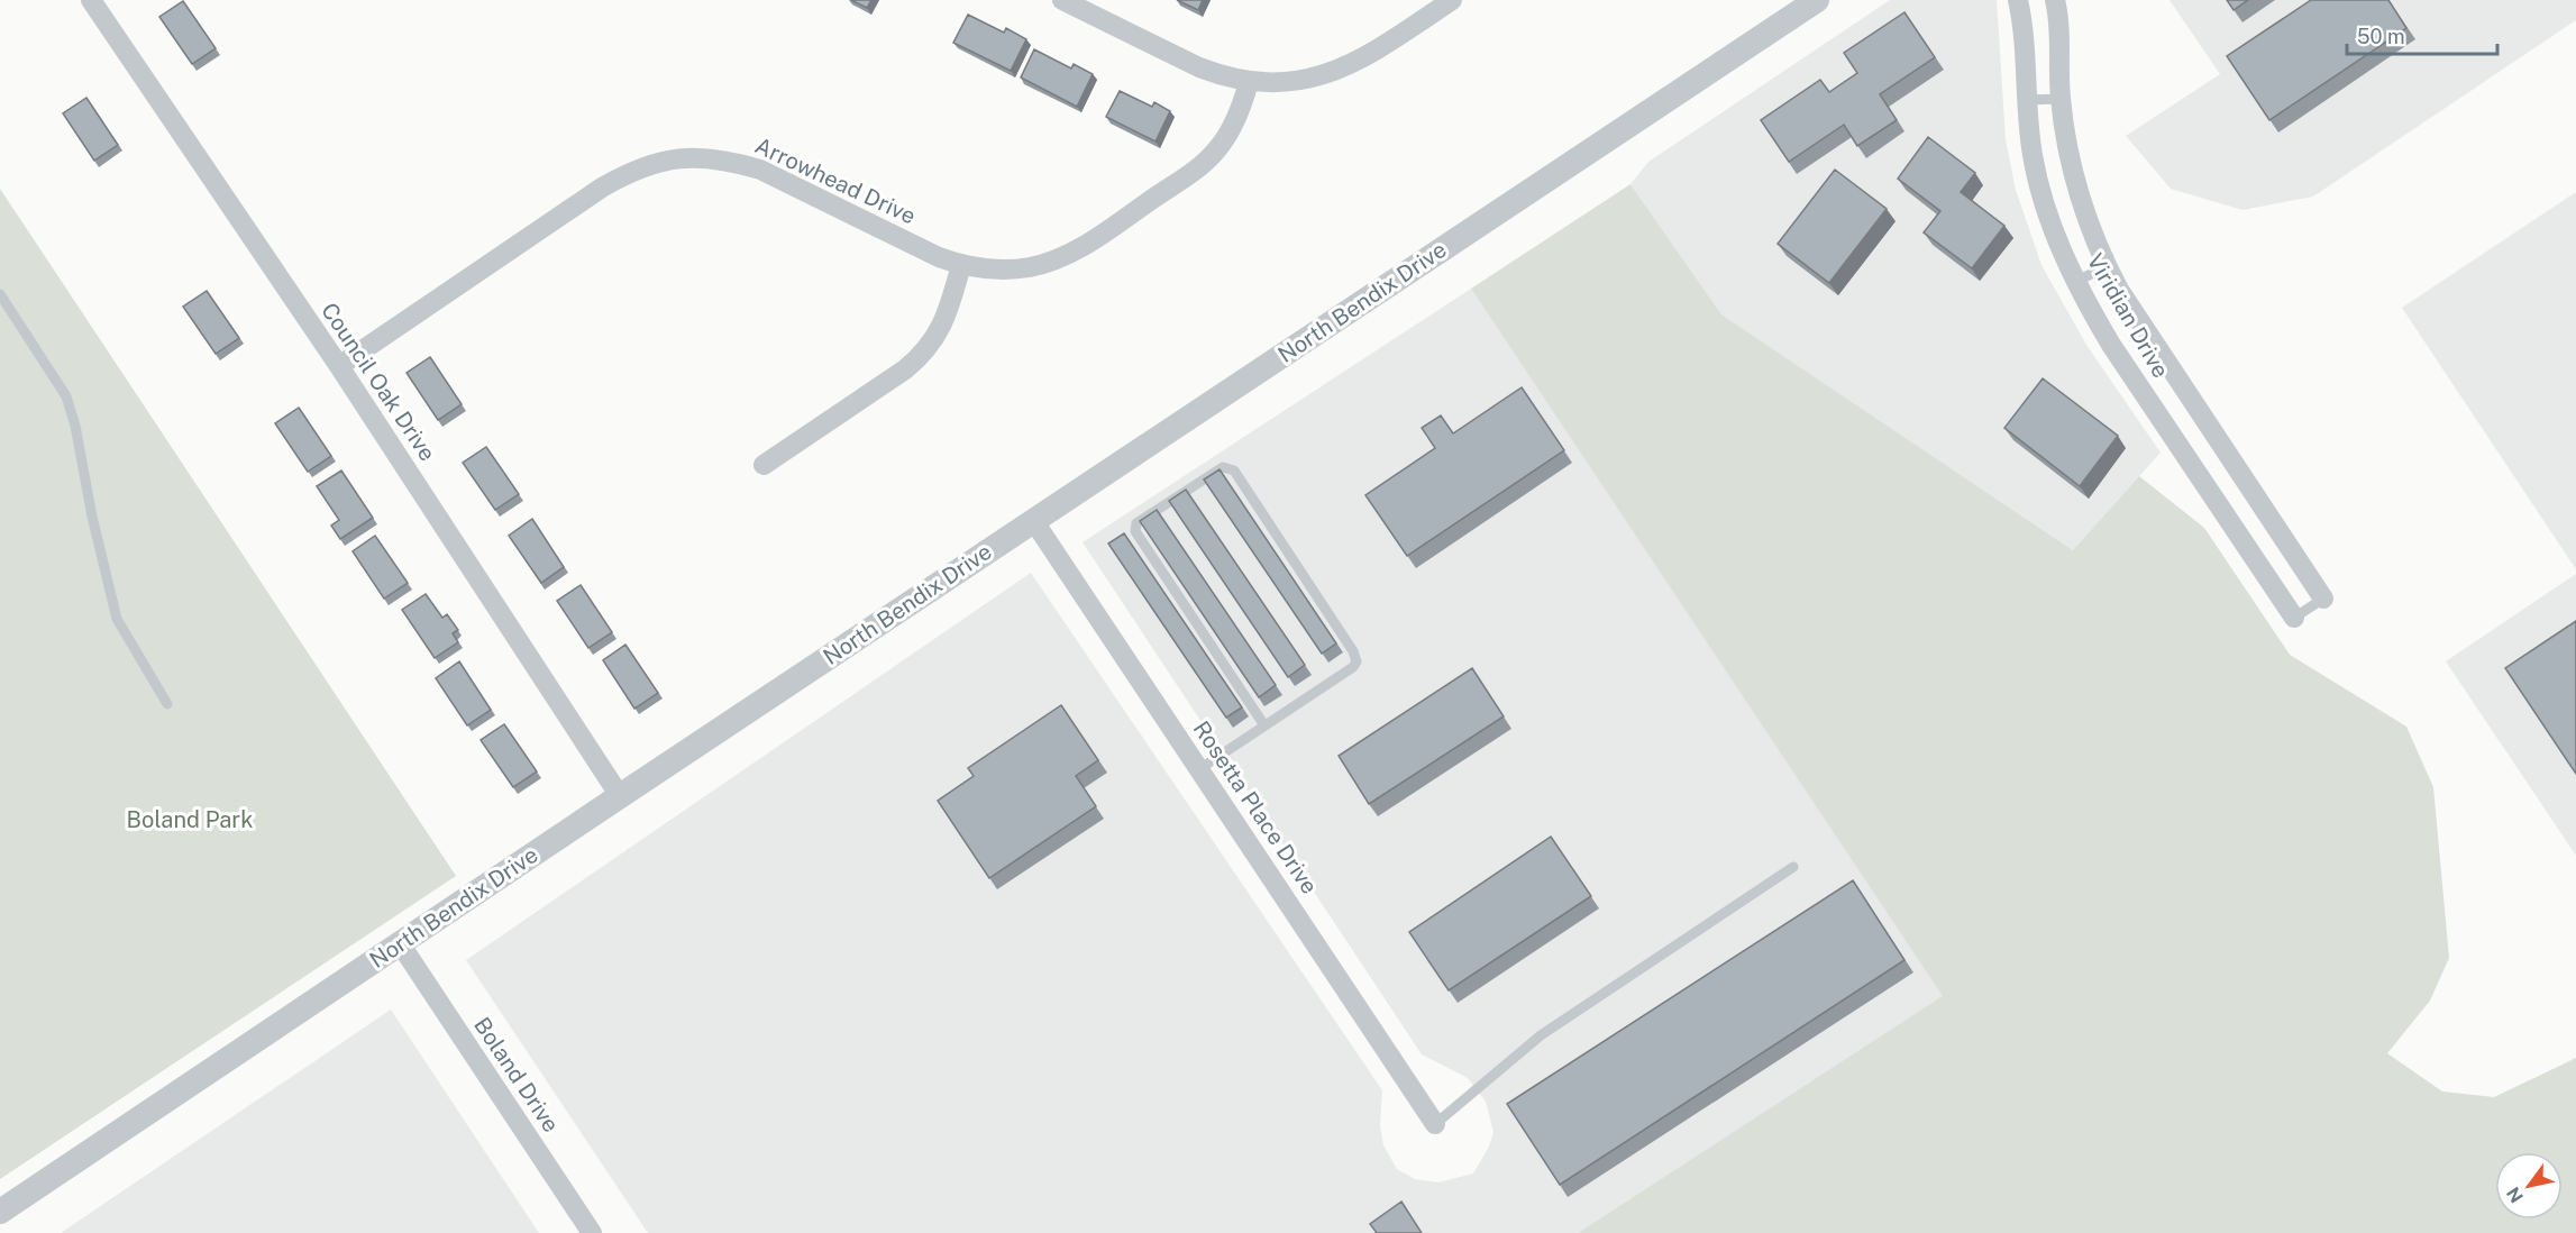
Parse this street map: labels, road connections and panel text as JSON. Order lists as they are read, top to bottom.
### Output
{
  "streets": {
    "street": [
      "Arrowhead Drive",
      "North Bendix Drive",
      "Viridian Drive",
      "Council Oak Drive",
      "Rosetta Place Drive",
      "Boland Drive"
    ]
  },
  "crossings": [
    ["Arrowhead Drive", "Council Oak Drive"],
    ["North Bendix Drive", "Council Oak Drive"],
    ["North Bendix Drive", "Rosetta Place Drive"],
    ["North Bendix Drive", "Boland Drive"]
  ],
  "parks": ["Boland Park"],
  "scale_bar": "50 m",
  "north": "bottom left"
}
